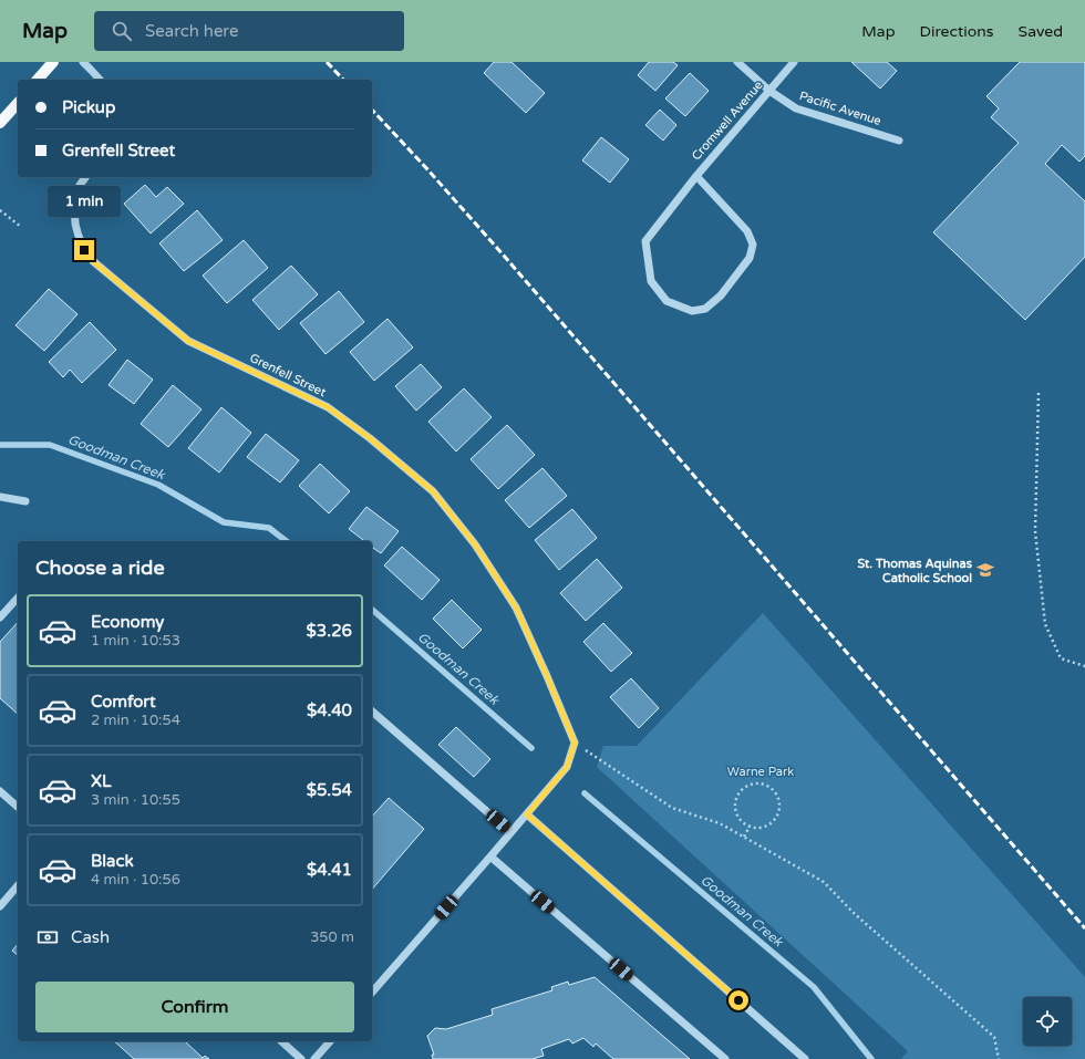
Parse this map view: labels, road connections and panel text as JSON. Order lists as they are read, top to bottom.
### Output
{
  "streets": {
    "street": ["Pacific Avenue", "Cromwell Avenue", "Grenfell Street"]
  },
  "crossings": [
    ["Pacific Avenue", "Cromwell Avenue"]
  ],
  "water": ["Goodman Creek"],
  "parks": ["Warne Park"],
  "places": {
    "school or university": ["St. Thomas Aquinas Catholic School"]
  },
  "page": {
    "header": "Map",
    "search": "Search here",
    "nav": ["Map", "Directions", "Saved"],
    "banner": ["Pickup", "Grenfell Street"],
    "bubble": "1 min",
    "heading": "Choose a ride",
    "list": [
      {
        "name": "Economy",
        "note": "1 min · 10:53",
        "value": "$3.26"
      },
      {
        "name": "Comfort",
        "note": "2 min · 10:54",
        "value": "$4.40"
      },
      {
        "name": "XL",
        "note": "3 min · 10:55",
        "value": "$5.54"
      },
      {
        "name": "Black",
        "note": "4 min · 10:56",
        "value": "$4.41"
      }
    ],
    "pay": ["Cash", "350 m"],
    "buttons": "Confirm"
  }
}
